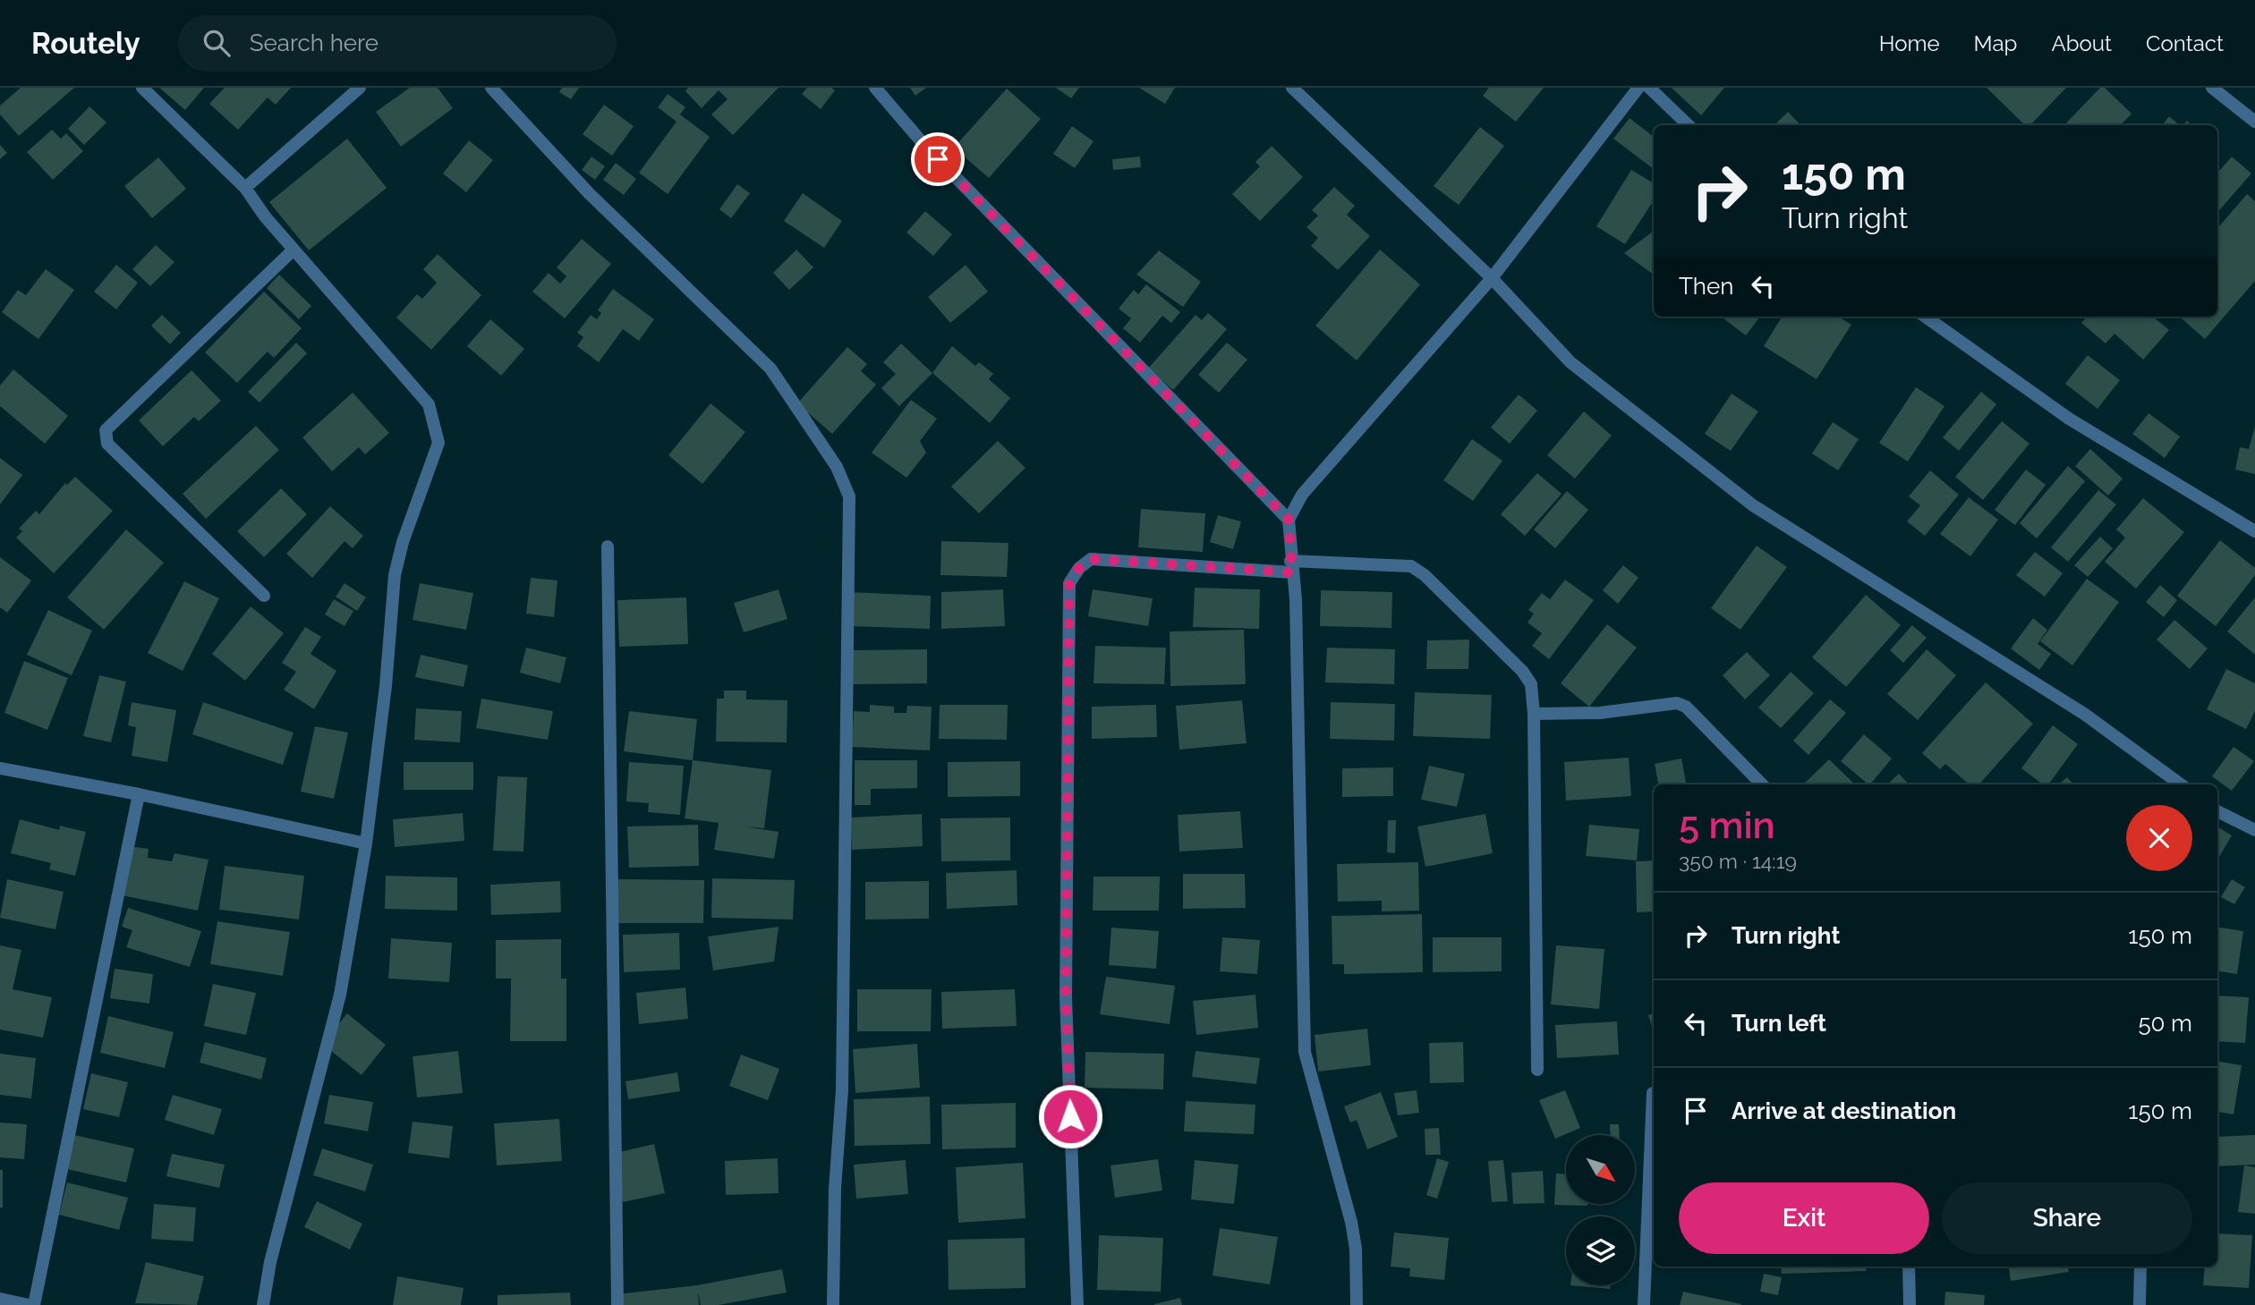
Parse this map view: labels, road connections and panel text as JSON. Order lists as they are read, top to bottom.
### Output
{
  "north": "bottom right",
  "page": {
    "header": "Routely",
    "search": "Search here",
    "nav": [
      "Home",
      "Map",
      "About",
      "Contact"
    ],
    "turn": ["150 m", "Turn right"],
    "then": "Then",
    "heading": ["5 min", "350 m · 14:19"],
    "list": [
      {
        "name": "Turn right",
        "value": "150 m"
      },
      {
        "name": "Turn left",
        "value": "50 m"
      },
      {
        "name": "Arrive at destination",
        "value": "150 m"
      }
    ],
    "buttons": ["Exit", "Share"]
  }
}
